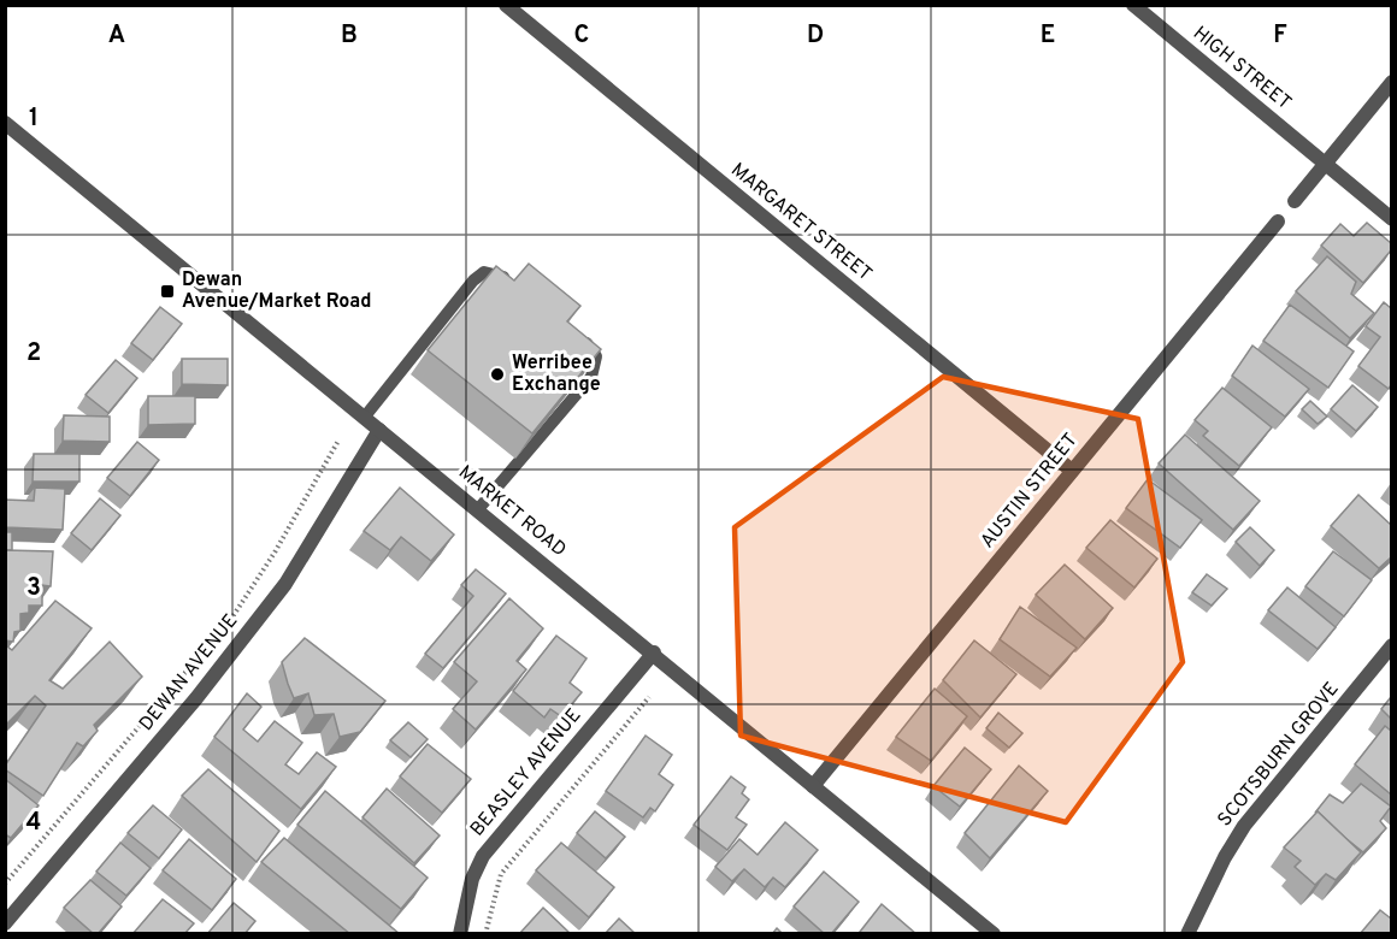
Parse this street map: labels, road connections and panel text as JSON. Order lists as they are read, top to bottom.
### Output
{
  "streets": {
    "street": [
      "HIGH STREET",
      "MARGARET STREET",
      "AUSTIN STREET",
      "MARKET ROAD",
      "DEWAN AVENUE",
      "SCOTSBURN GROVE",
      "BEASLEY AVENUE"
    ]
  },
  "crossings": [
    ["MARGARET STREET", "AUSTIN STREET"],
    ["AUSTIN STREET", "MARKET ROAD"],
    ["MARKET ROAD", "DEWAN AVENUE"],
    ["MARKET ROAD", "BEASLEY AVENUE"]
  ],
  "places": {
    "transit": ["Dewan Avenue/Market Road"],
    "other": ["Werribee Exchange"]
  },
  "grid": {
    "columns": [
      "A",
      "B",
      "C",
      "D",
      "E",
      "F"
    ],
    "rows": [
      "1",
      "2",
      "3",
      "4"
    ]
  }
}
